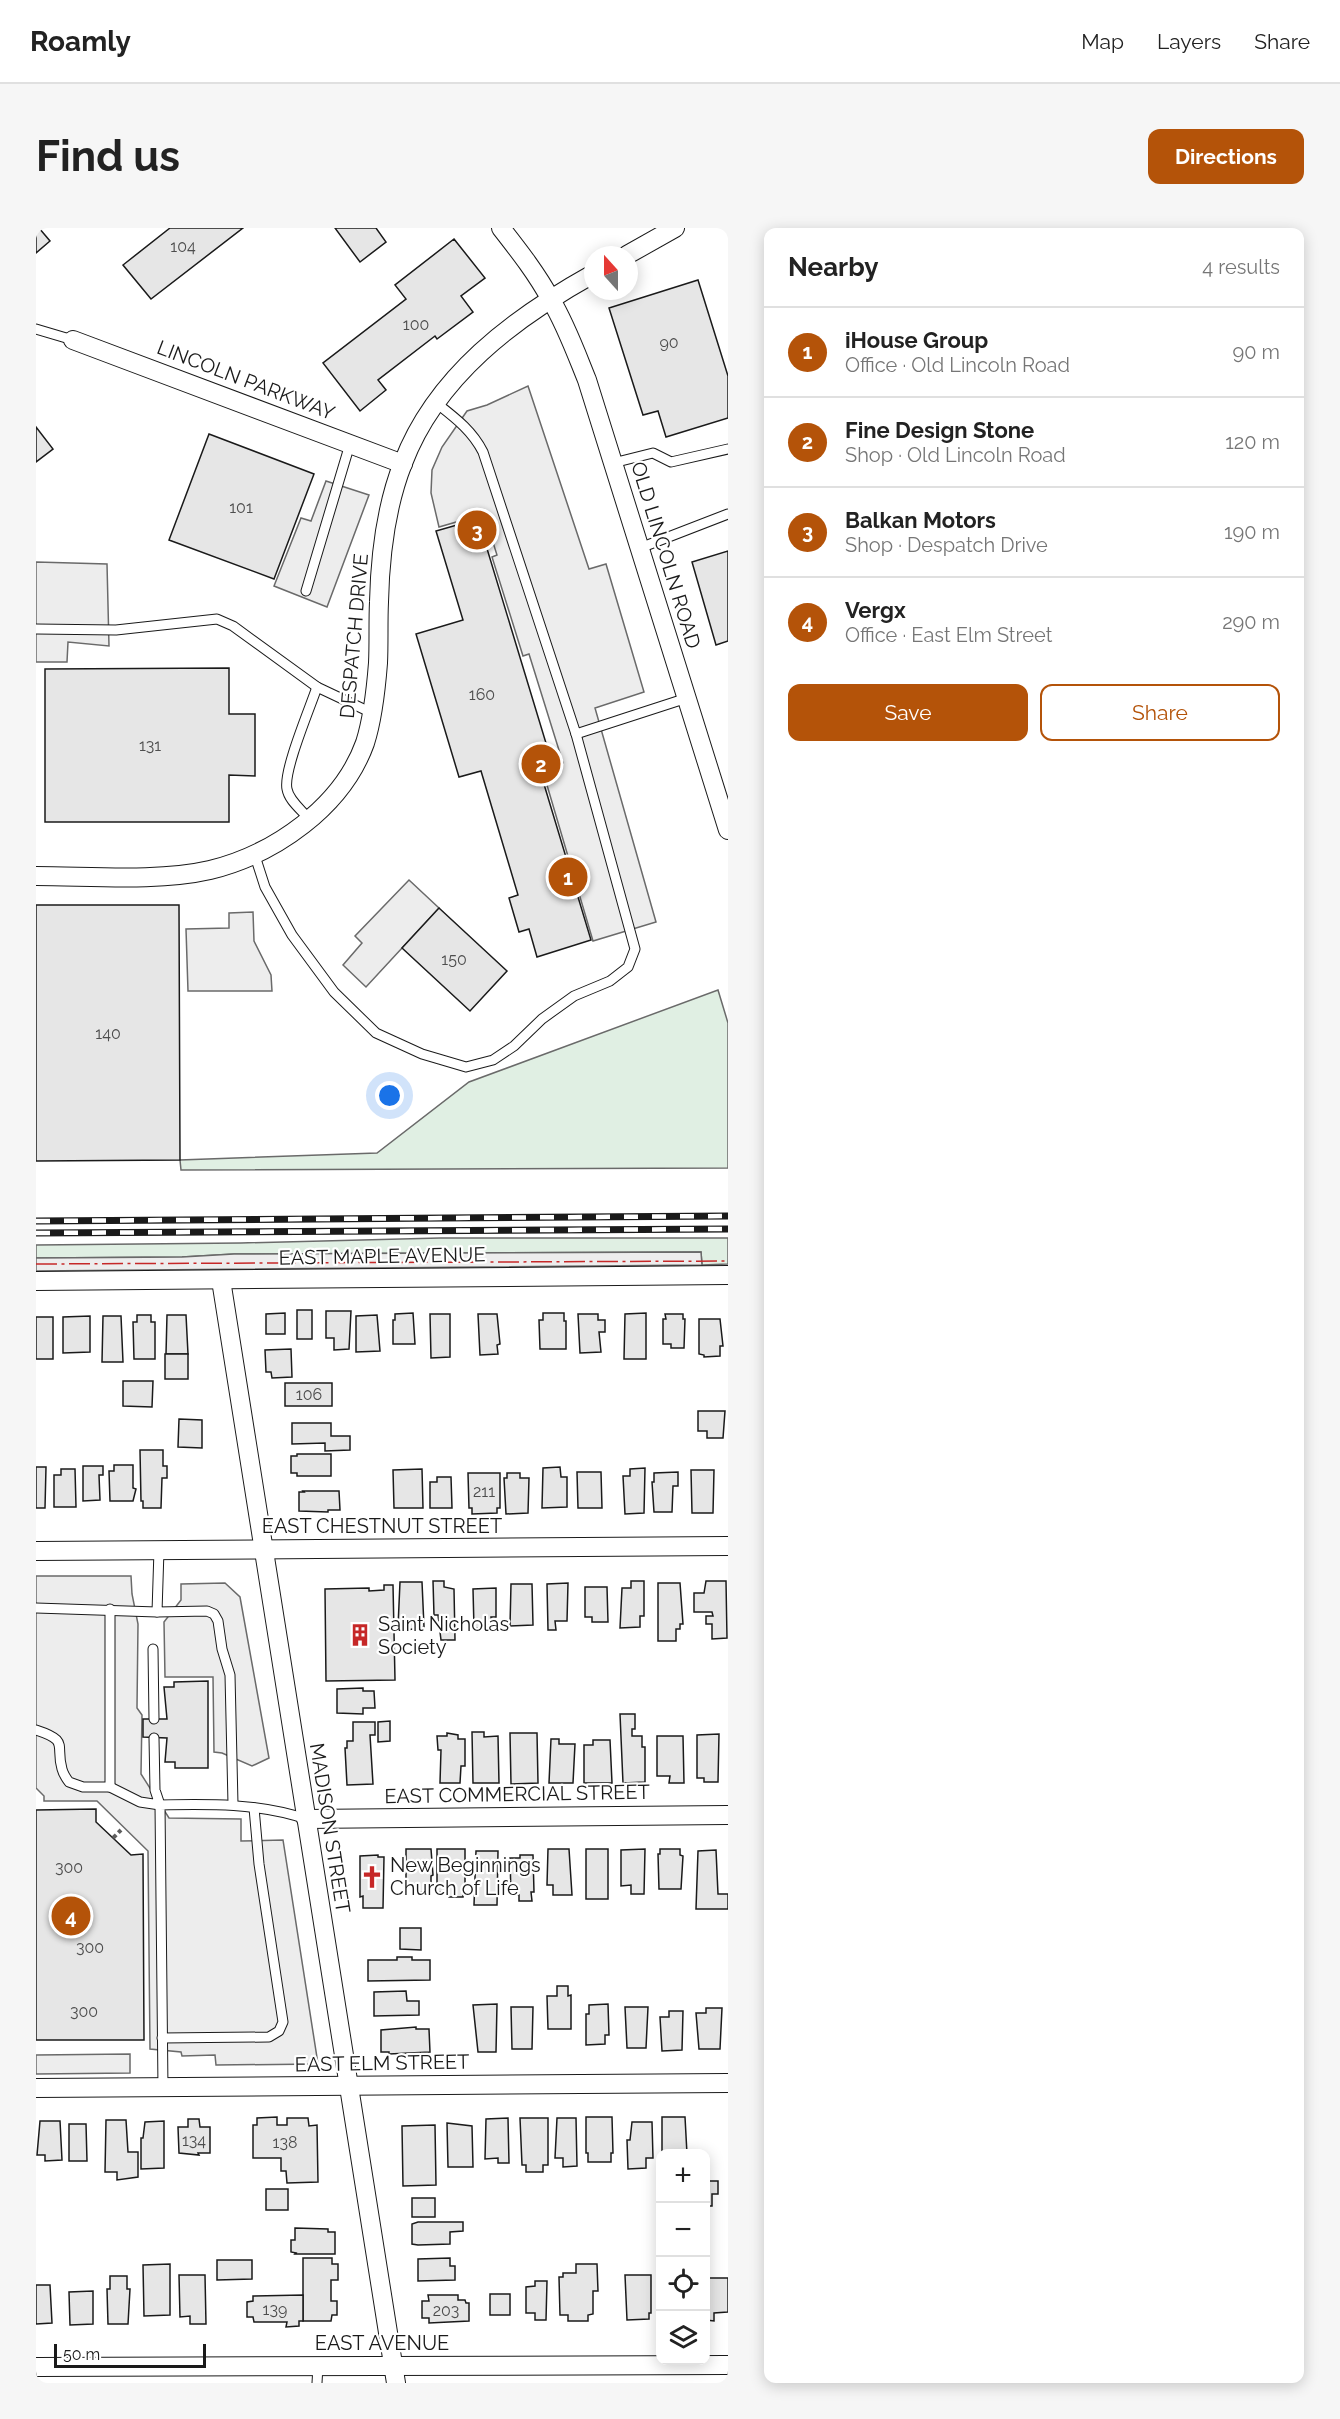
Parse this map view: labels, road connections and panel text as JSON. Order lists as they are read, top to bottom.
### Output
{
  "streets": {
    "street": [
      "LINCOLN PARKWAY",
      "OLD LINCOLN ROAD",
      "DESPATCH DRIVE",
      "EAST MAPLE AVENUE",
      "EAST CHESTNUT STREET",
      "EAST COMMERCIAL STREET",
      "MADISON STREET",
      "EAST ELM STREET",
      "EAST AVENUE"
    ]
  },
  "crossings": [
    ["LINCOLN PARKWAY", "DESPATCH DRIVE"],
    ["OLD LINCOLN ROAD", "DESPATCH DRIVE"],
    ["EAST MAPLE AVENUE", "MADISON STREET"],
    ["EAST CHESTNUT STREET", "MADISON STREET"],
    ["EAST COMMERCIAL STREET", "MADISON STREET"],
    ["MADISON STREET", "EAST ELM STREET"],
    ["MADISON STREET", "EAST AVENUE"]
  ],
  "places": {
    "building": ["Saint Nicholas Society"],
    "church": ["New Beginnings Church of Life"]
  },
  "house_numbers": [
    "104",
    "100",
    "90",
    "101",
    "160",
    "131",
    "150",
    "140",
    "106",
    "211",
    "300",
    "300",
    "300",
    "134",
    "138",
    "139",
    "203"
  ],
  "scale_bar": "50 m",
  "north": "top",
  "page": {
    "header": "Roamly",
    "nav": ["Map", "Layers", "Share"],
    "buttons": [
      "Directions",
      ["Save", "Share"]
    ],
    "title": "Find us",
    "heading": ["Nearby", "4 results"],
    "list": [
      {
        "mark": "1",
        "name": "iHouse Group",
        "note": "Office · Old Lincoln Road",
        "value": "90 m"
      },
      {
        "mark": "2",
        "name": "Fine Design Stone",
        "note": "Shop · Old Lincoln Road",
        "value": "120 m"
      },
      {
        "mark": "3",
        "name": "Balkan Motors",
        "note": "Shop · Despatch Drive",
        "value": "190 m"
      },
      {
        "mark": "4",
        "name": "Vergx",
        "note": "Office · East Elm Street",
        "value": "290 m"
      }
    ],
    "pins": [
      "3",
      "2",
      "1",
      "4"
    ],
    "map_buttons": ["+", "−"],
    "scale": "50 m"
  }
}
